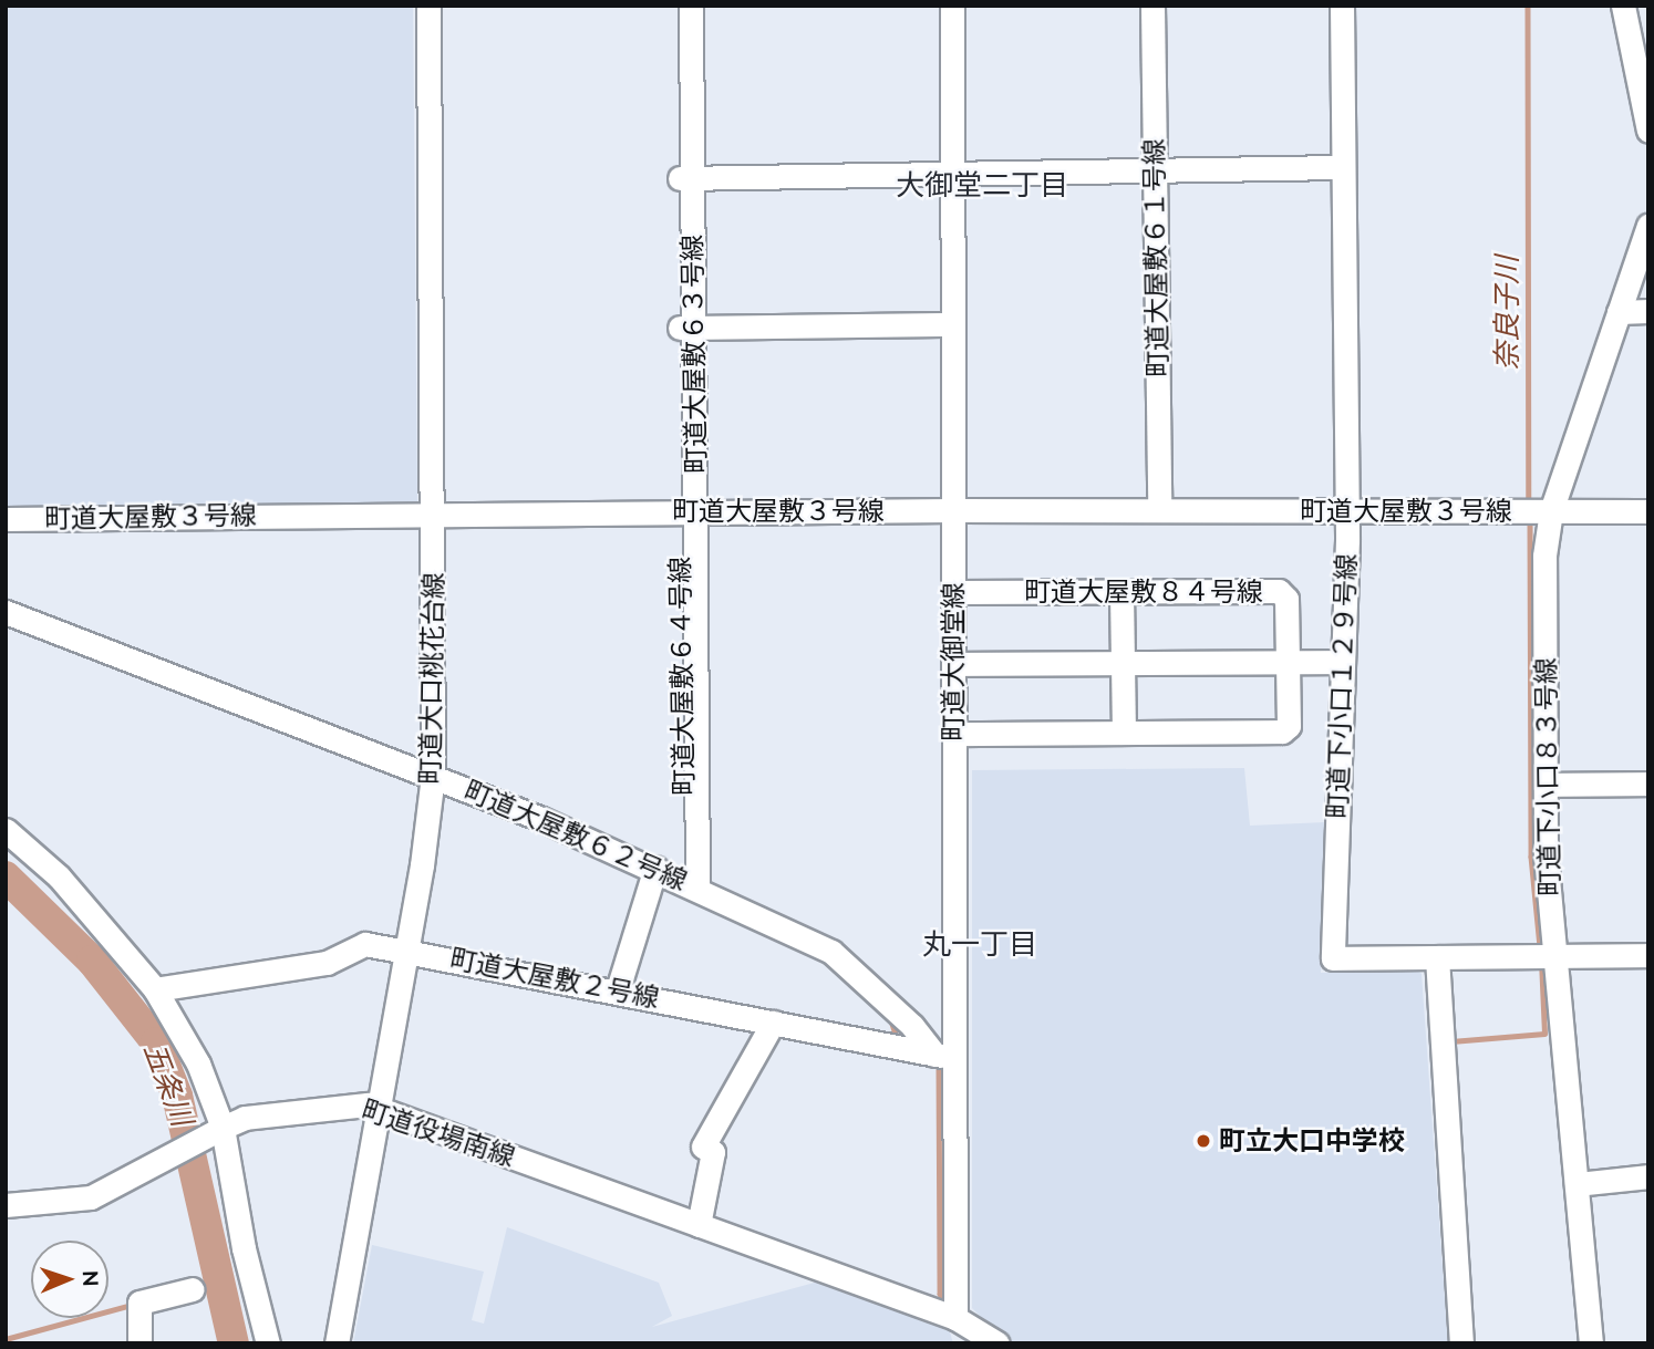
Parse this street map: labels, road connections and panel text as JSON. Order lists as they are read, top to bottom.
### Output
{
  "streets": {
    "street": [
      "町道大屋敷６１号線",
      "町道大屋敷６３号線",
      "町道大屋敷３号線",
      "町道大屋敷８４号線",
      "町道大御堂線",
      "町道大口桃花台線",
      "町道下小口１２９号線",
      "町道下小口８３号線",
      "町道大屋敷６２号線",
      "町道大屋敷２号線",
      "町道役場南線"
    ]
  },
  "crossings": [
    ["町道大屋敷６１号線", "町道大屋敷３号線"],
    ["町道大屋敷６３号線", "町道大屋敷３号線"],
    ["町道大屋敷６３号線", "町道大屋敷６２号線"],
    ["町道大屋敷３号線", "町道大御堂線"],
    ["町道大屋敷３号線", "町道大口桃花台線"],
    ["町道大屋敷３号線", "町道下小口１２９号線"],
    ["町道大屋敷３号線", "町道下小口８３号線"],
    ["町道大屋敷８４号線", "町道大御堂線"],
    ["町道大御堂線", "町道大屋敷６２号線"],
    ["町道大御堂線", "町道大屋敷２号線"],
    ["町道大御堂線", "町道役場南線"],
    ["町道大口桃花台線", "町道大屋敷６２号線"],
    ["町道大口桃花台線", "町道大屋敷２号線"],
    ["町道大口桃花台線", "町道役場南線"],
    ["町道下小口１２９号線", "町道下小口８３号線"],
    ["町道大屋敷６２号線", "町道大屋敷２号線"]
  ],
  "districts": ["大御堂二丁目", "丸一丁目"],
  "water": ["奈良子川", "五条川"],
  "places": ["町立大口中学校"],
  "north": "right"
}
